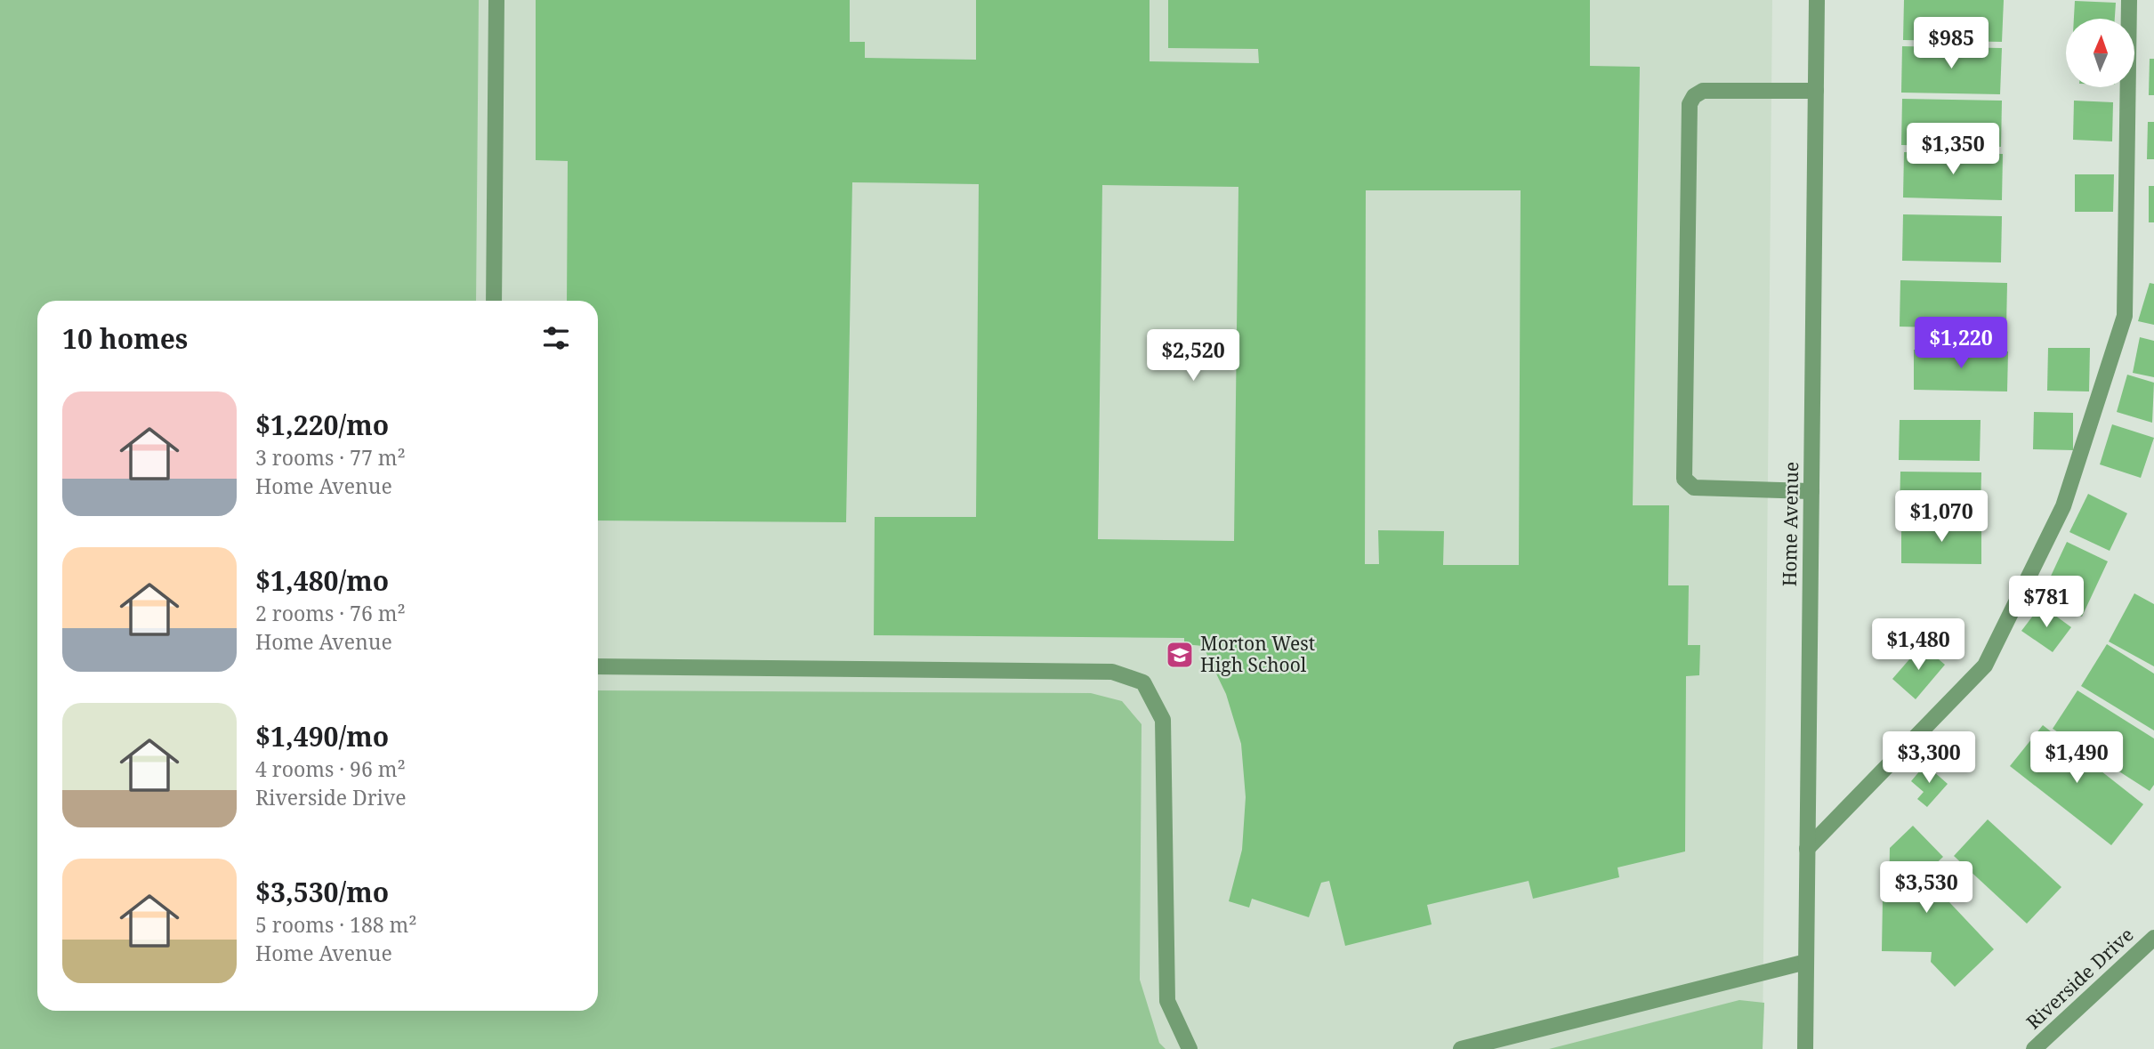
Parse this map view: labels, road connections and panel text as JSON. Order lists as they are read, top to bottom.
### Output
{
  "streets": {
    "street": ["Home Avenue", "Riverside Drive"]
  },
  "places": {
    "school or university": ["Morton West High School"]
  },
  "north": "top",
  "page": {
    "price": [
      "$985",
      "$1,350",
      "$1,220",
      "$2,520",
      "$1,070",
      "$781",
      "$1,480",
      "$3,300",
      "$1,490",
      "$3,530"
    ],
    "heading": "10 homes",
    "list": [
      {
        "name": "$1,220/mo",
        "note": "3 rooms · 77 m² · Home Avenue"
      },
      {
        "name": "$1,480/mo",
        "note": "2 rooms · 76 m² · Home Avenue"
      },
      {
        "name": "$1,490/mo",
        "note": "4 rooms · 96 m² · Riverside Drive"
      },
      {
        "name": "$3,530/mo",
        "note": "5 rooms · 188 m² · Home Avenue"
      }
    ]
  }
}
